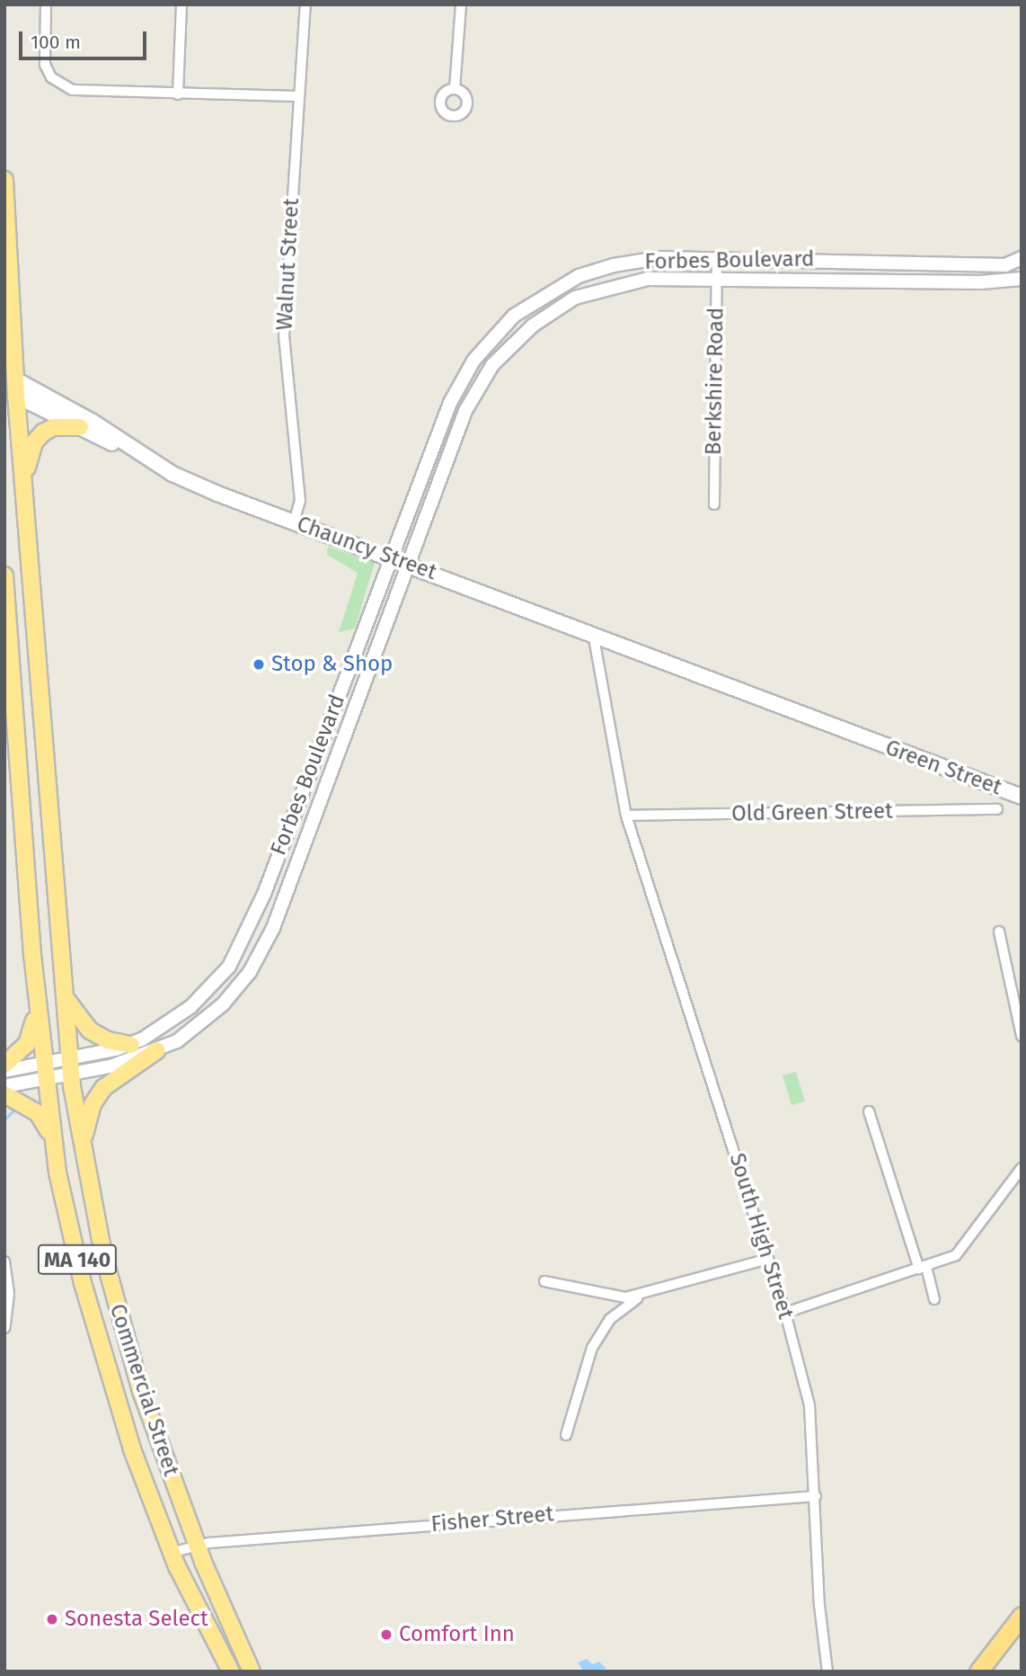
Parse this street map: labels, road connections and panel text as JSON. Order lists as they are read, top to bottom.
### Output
{
  "streets": {
    "highway": ["MA 140", "Commercial Street"],
    "main road": ["Chauncy Street", "Green Street"],
    "street": [
      "Forbes Boulevard",
      "Walnut Street",
      "Berkshire Road",
      "Old Green Street",
      "South High Street",
      "Fisher Street"
    ]
  },
  "crossings": [
    ["Forbes Boulevard", "Berkshire Road"],
    ["Forbes Boulevard", "Chauncy Street"],
    ["Forbes Boulevard", "Commercial Street"],
    ["Walnut Street", "Chauncy Street"],
    ["Chauncy Street", "Green Street"],
    ["Chauncy Street", "MA 140"],
    ["Old Green Street", "South High Street"],
    ["South High Street", "Fisher Street"],
    ["MA 140", "Commercial Street"],
    ["Commercial Street", "Fisher Street"]
  ],
  "places": ["Stop & Shop", "Sonesta Select", "Comfort Inn"],
  "scale_bar": "100 m"
}
